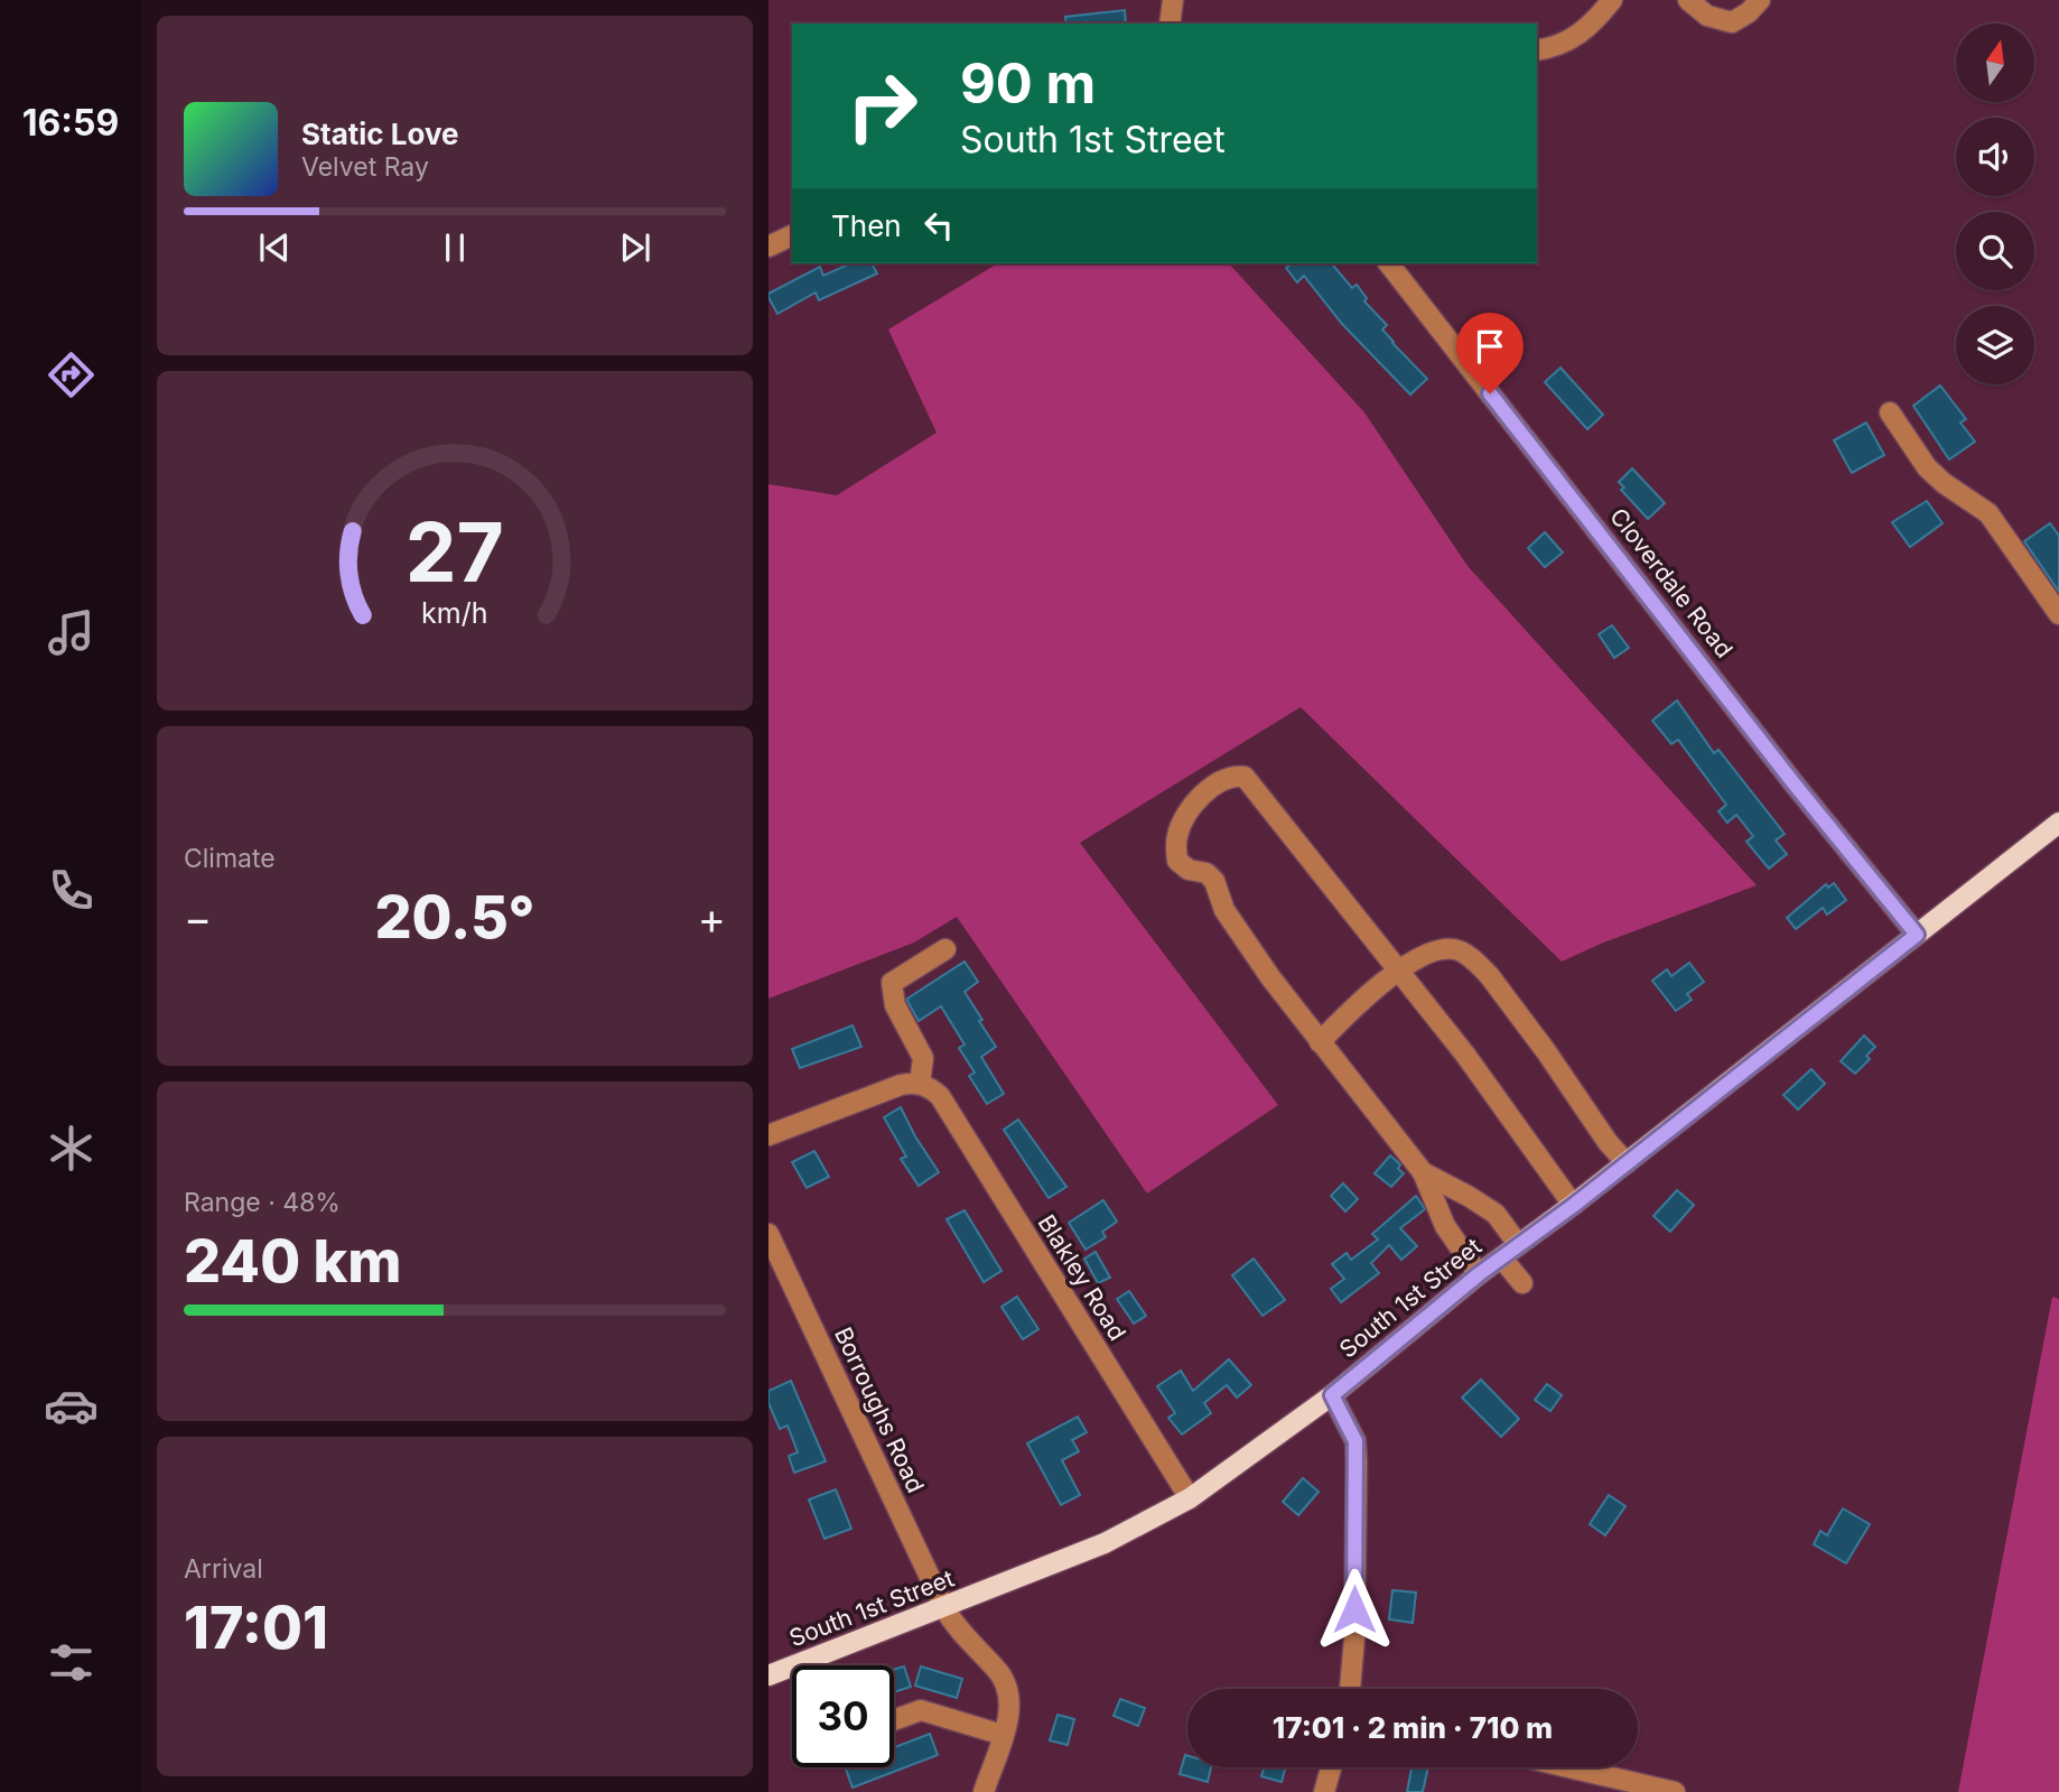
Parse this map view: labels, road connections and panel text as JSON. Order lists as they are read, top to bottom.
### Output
{
  "streets": {
    "main road": ["South 1st Street"],
    "street": ["Cloverdale Road", "Blakley Road", "Borroughs Road"]
  },
  "crossings": [
    ["Cloverdale Road", "South 1st Street"],
    ["Blakley Road", "South 1st Street"],
    ["South 1st Street", "Borroughs Road"]
  ],
  "north": "top",
  "page": {
    "tabs": "16:59",
    "turn": ["90 m", "South 1st Street"],
    "song": ["Static Love", "Velvet Ray"],
    "then": "Then",
    "tile": [
      "Climate",
      ["Range · 48%", "240 km"],
      ["Arrival", "17:01"]
    ],
    "heat": ["−", "20.5°", "+"],
    "limit": "30",
    "trip": "17:01 · 2 min · 710 m",
    "gauge": ["27", "km/h"]
  }
}
